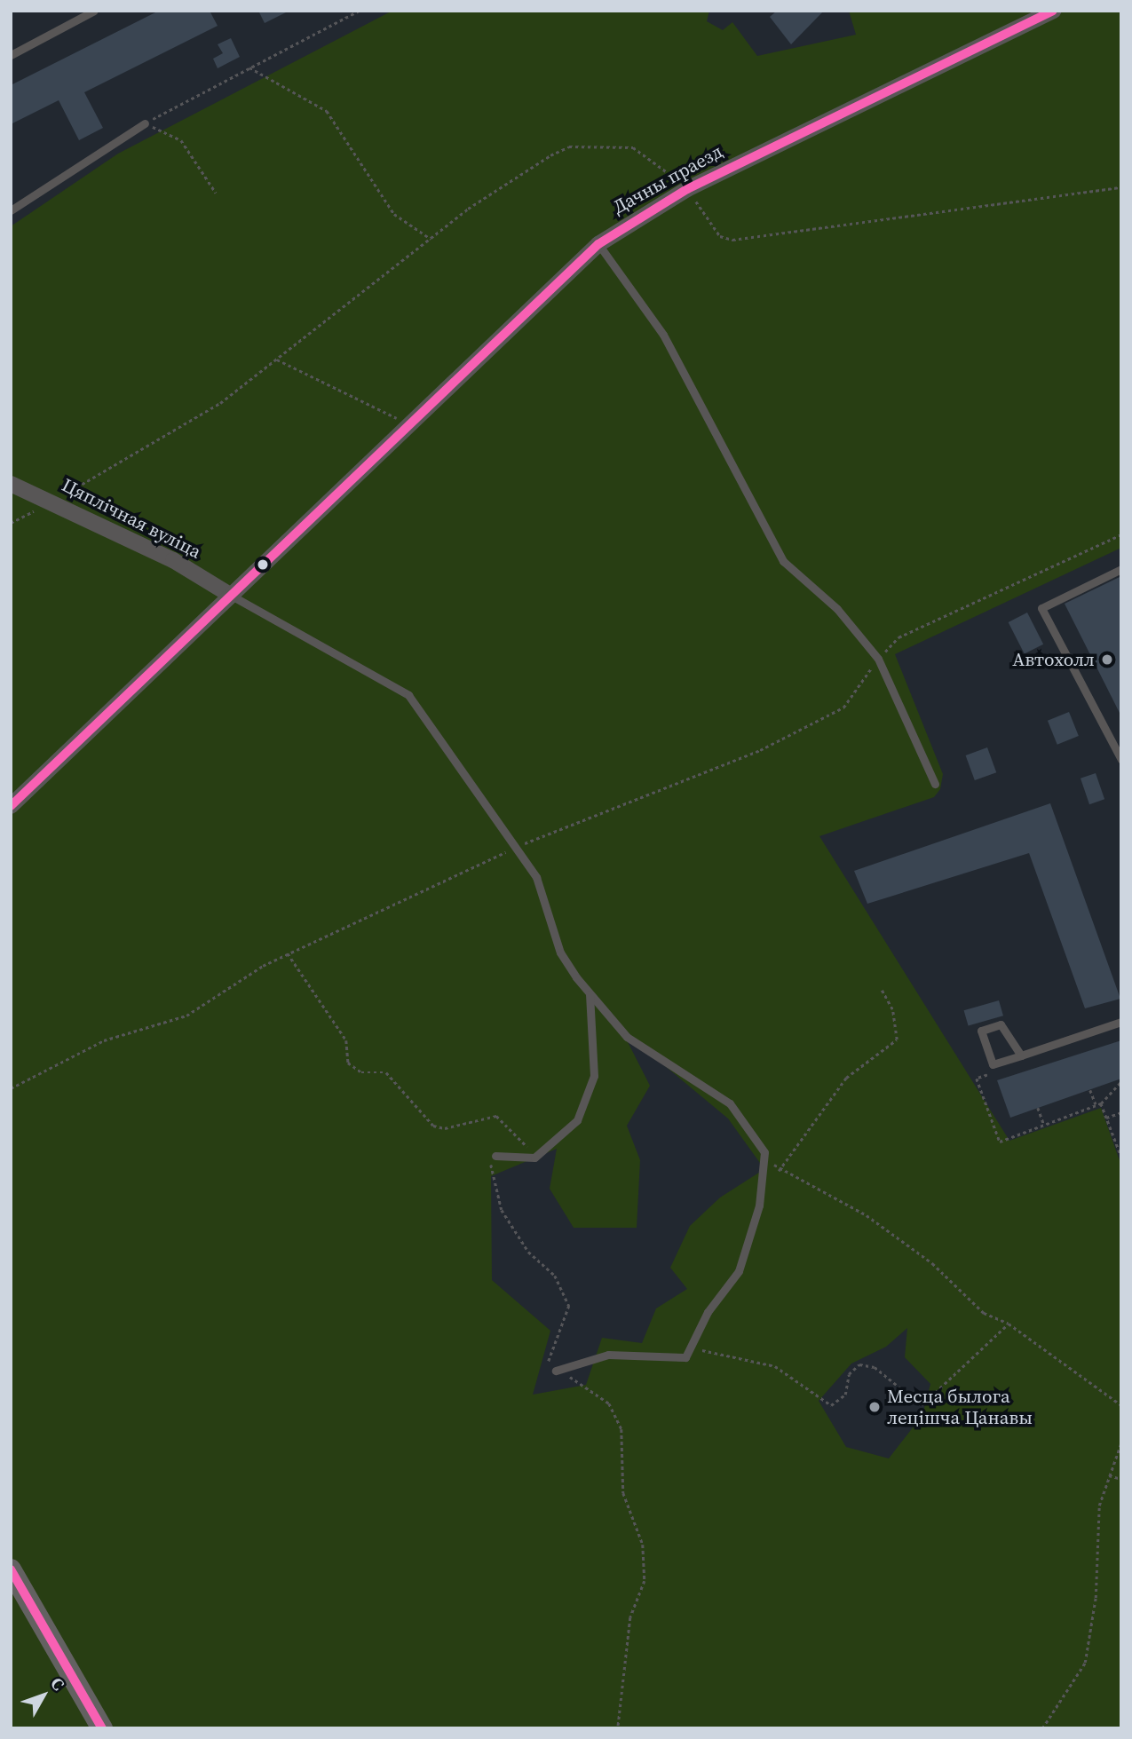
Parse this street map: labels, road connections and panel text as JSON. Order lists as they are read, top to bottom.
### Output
{
  "streets": {
    "street": ["Дачны праезд", "Цяплічная вуліца"]
  },
  "crossings": [
    ["Дачны праезд", "Цяплічная вуліца"]
  ],
  "places": ["Автохолл", "Месца былога лецішча Цанавы"],
  "north": "top right"
}
